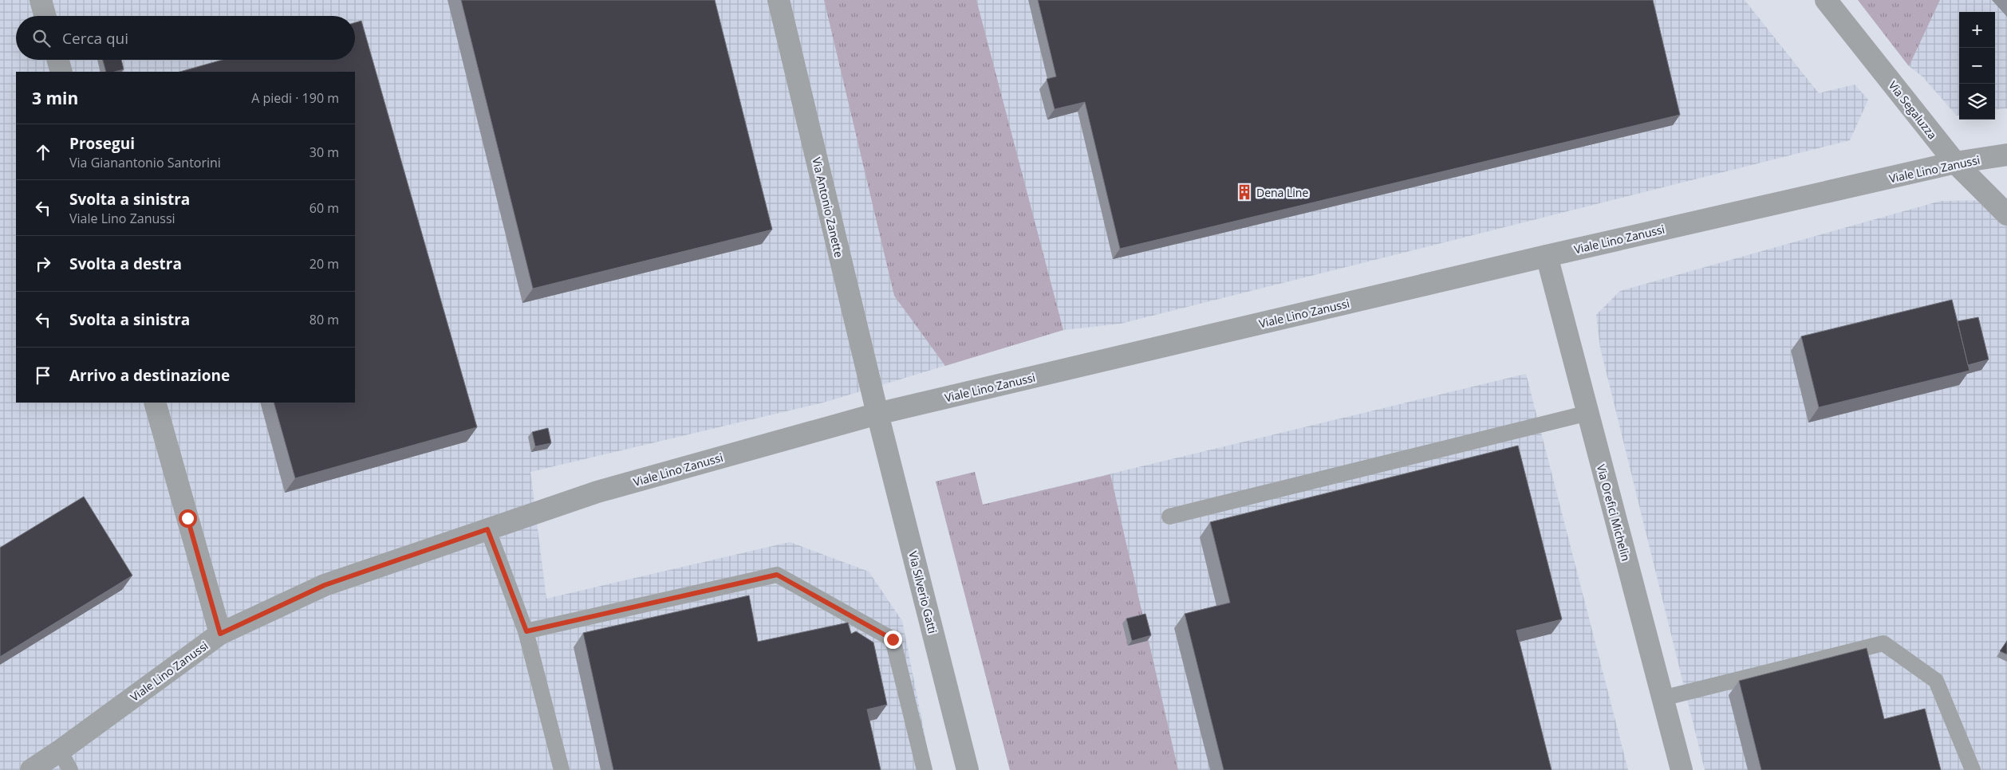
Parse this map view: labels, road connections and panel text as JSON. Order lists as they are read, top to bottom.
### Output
{
  "streets": {
    "street": [
      "Via Segaluzza",
      "Viale Lino Zanussi",
      "Via Antonio Zanette",
      "Via Orefici Michelin",
      "Via Silverio Gatti"
    ]
  },
  "crossings": [
    ["Via Segaluzza", "Viale Lino Zanussi"],
    ["Viale Lino Zanussi", "Via Antonio Zanette"],
    ["Viale Lino Zanussi", "Via Orefici Michelin"],
    ["Viale Lino Zanussi", "Via Silverio Gatti"],
    ["Via Antonio Zanette", "Via Silverio Gatti"]
  ],
  "places": {
    "building": ["Dena Line"]
  },
  "page": {
    "map_buttons": ["+", "−"],
    "search": "Cerca qui",
    "heading": ["3 min", "A piedi · 190 m"],
    "list": [
      ["Prosegui", "Via Gianantonio Santorini", "30 m"],
      ["Svolta a sinistra", "Viale Lino Zanussi", "60 m"],
      ["Svolta a destra", "20 m"],
      ["Svolta a sinistra", "80 m"],
      "Arrivo a destinazione"
    ]
  }
}
